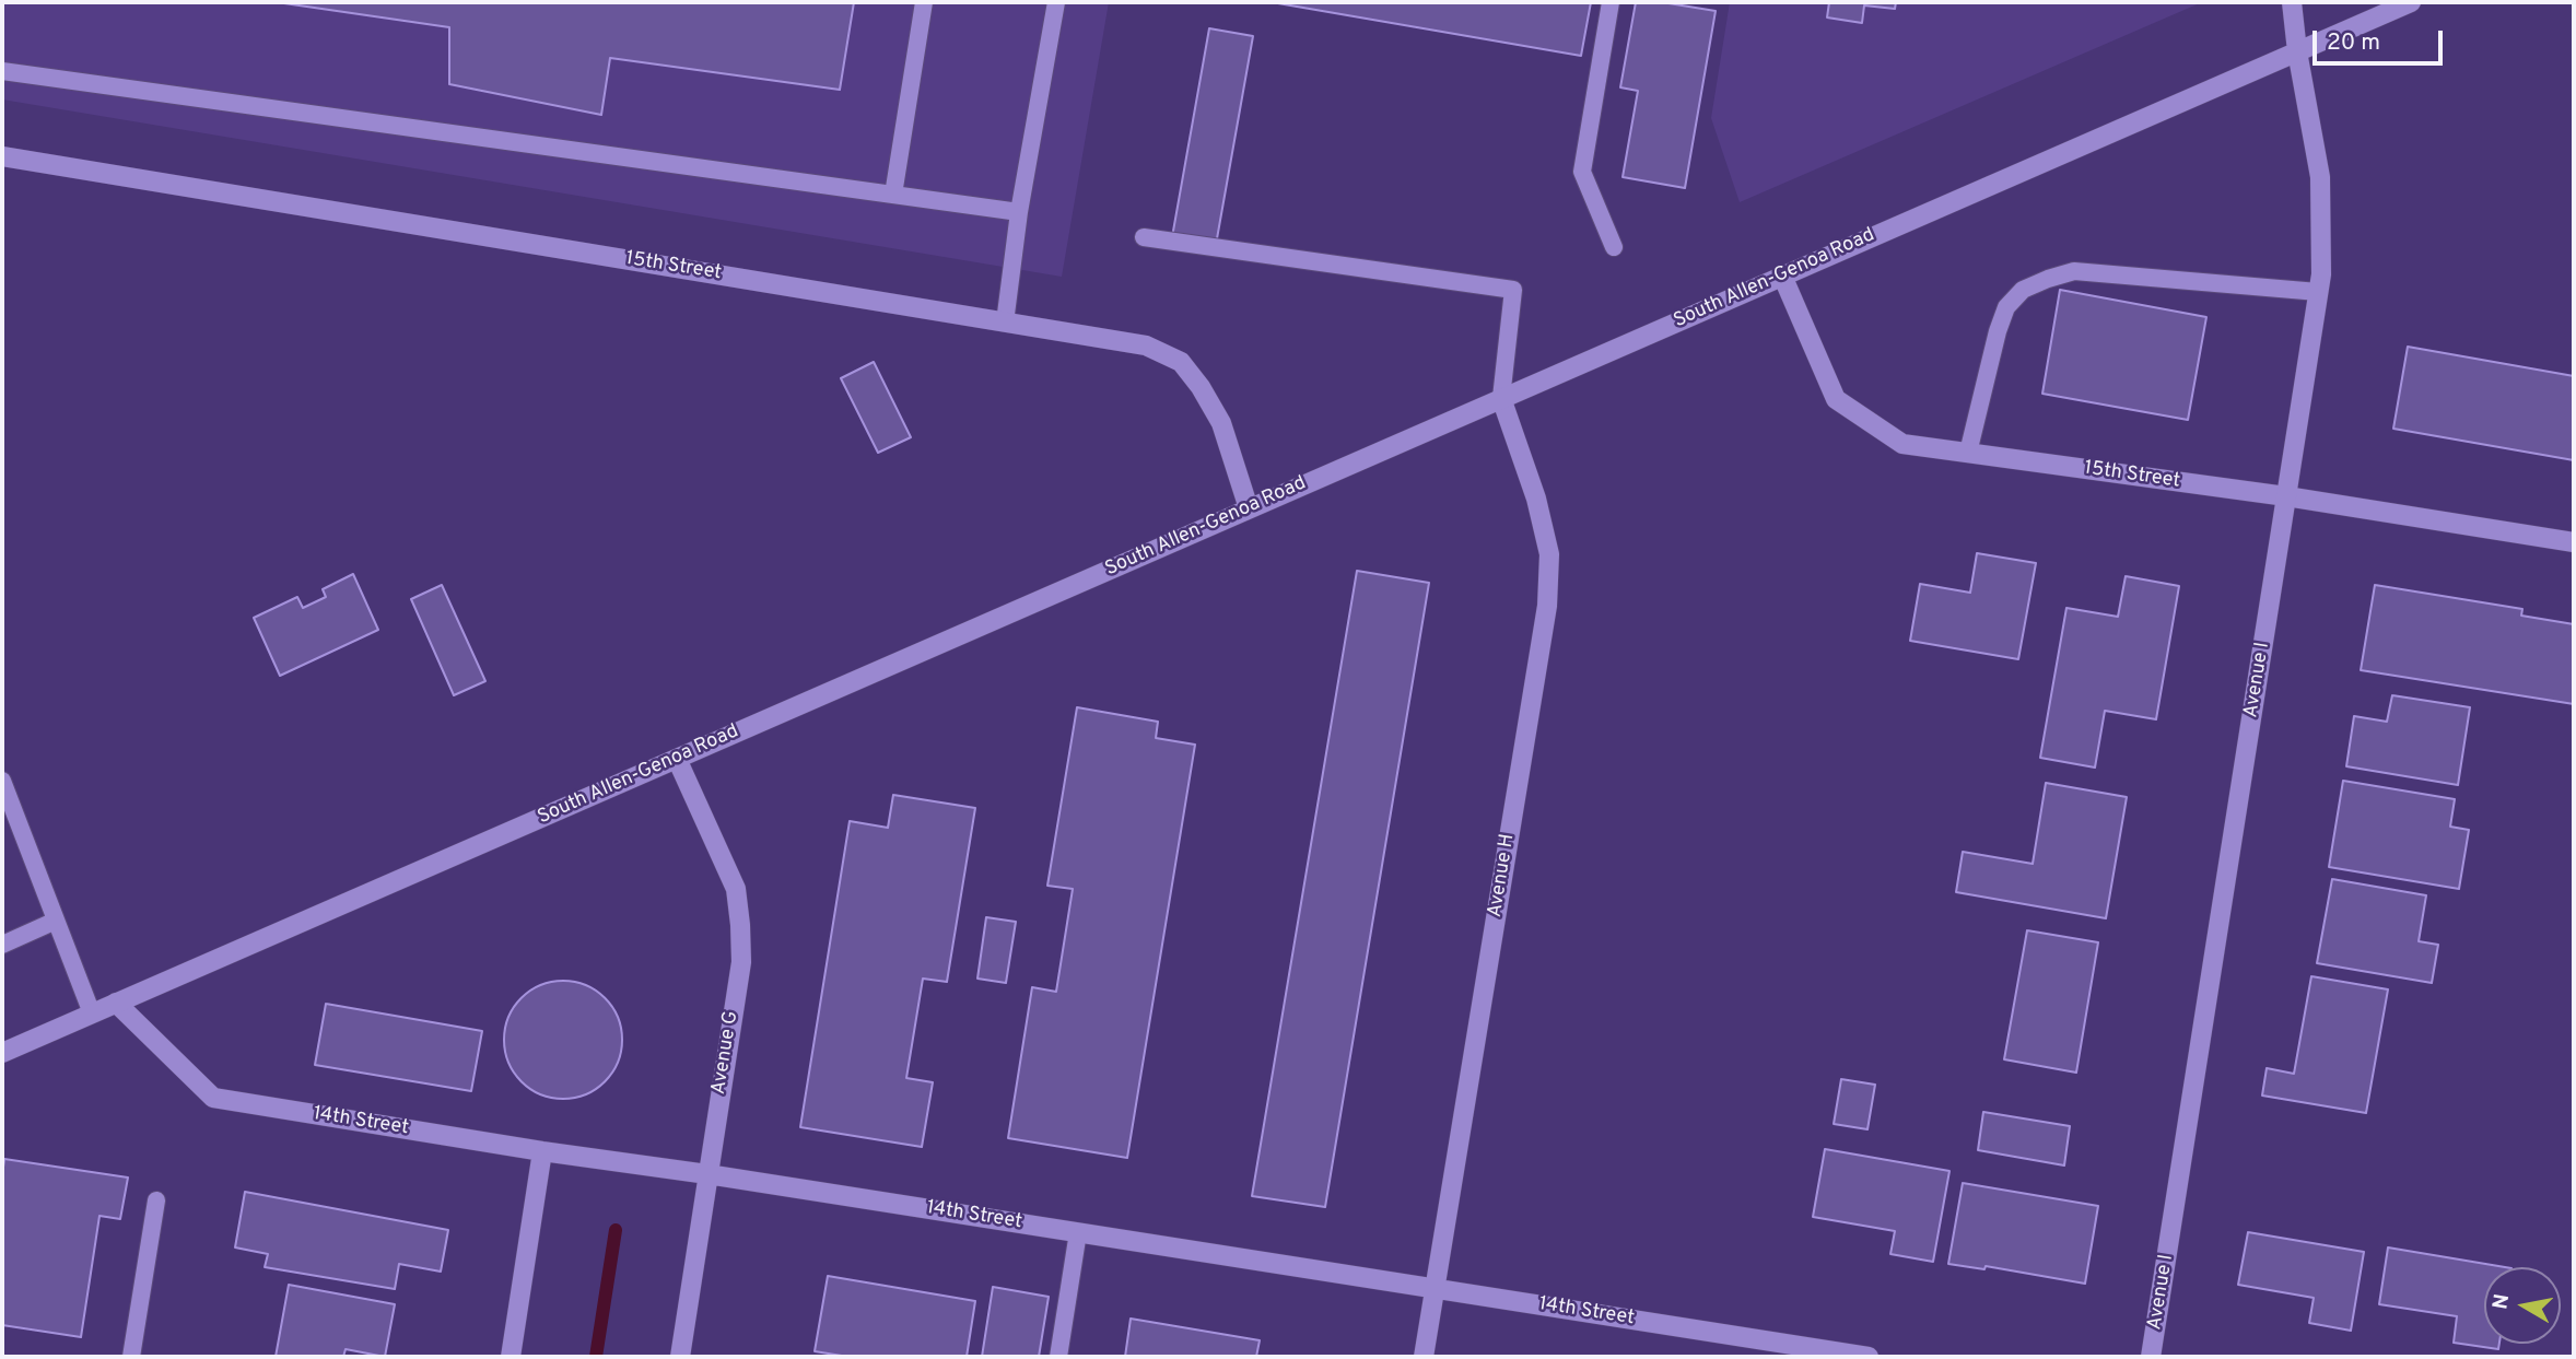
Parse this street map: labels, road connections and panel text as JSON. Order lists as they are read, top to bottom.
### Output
{
  "streets": {
    "street": [
      "15th Street",
      "South Allen-Genoa Road",
      "Avenue I",
      "Avenue H",
      "Avenue G",
      "14th Street"
    ]
  },
  "crossings": [
    ["15th Street", "South Allen-Genoa Road"],
    ["15th Street", "Avenue I"],
    ["South Allen-Genoa Road", "Avenue I"],
    ["South Allen-Genoa Road", "Avenue H"],
    ["South Allen-Genoa Road", "Avenue G"],
    ["South Allen-Genoa Road", "14th Street"],
    ["Avenue H", "14th Street"],
    ["Avenue G", "14th Street"]
  ],
  "scale_bar": "20 m",
  "north": "left"
}
